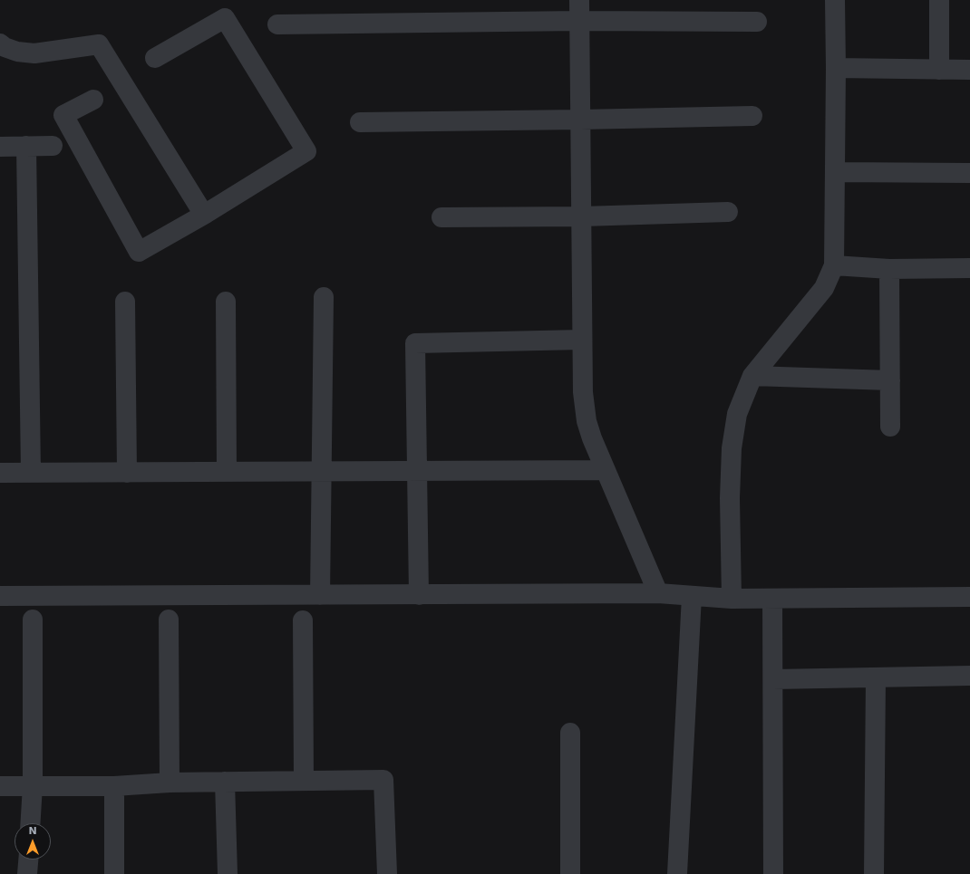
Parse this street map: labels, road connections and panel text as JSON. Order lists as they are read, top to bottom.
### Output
{
  "north": "top"
}
